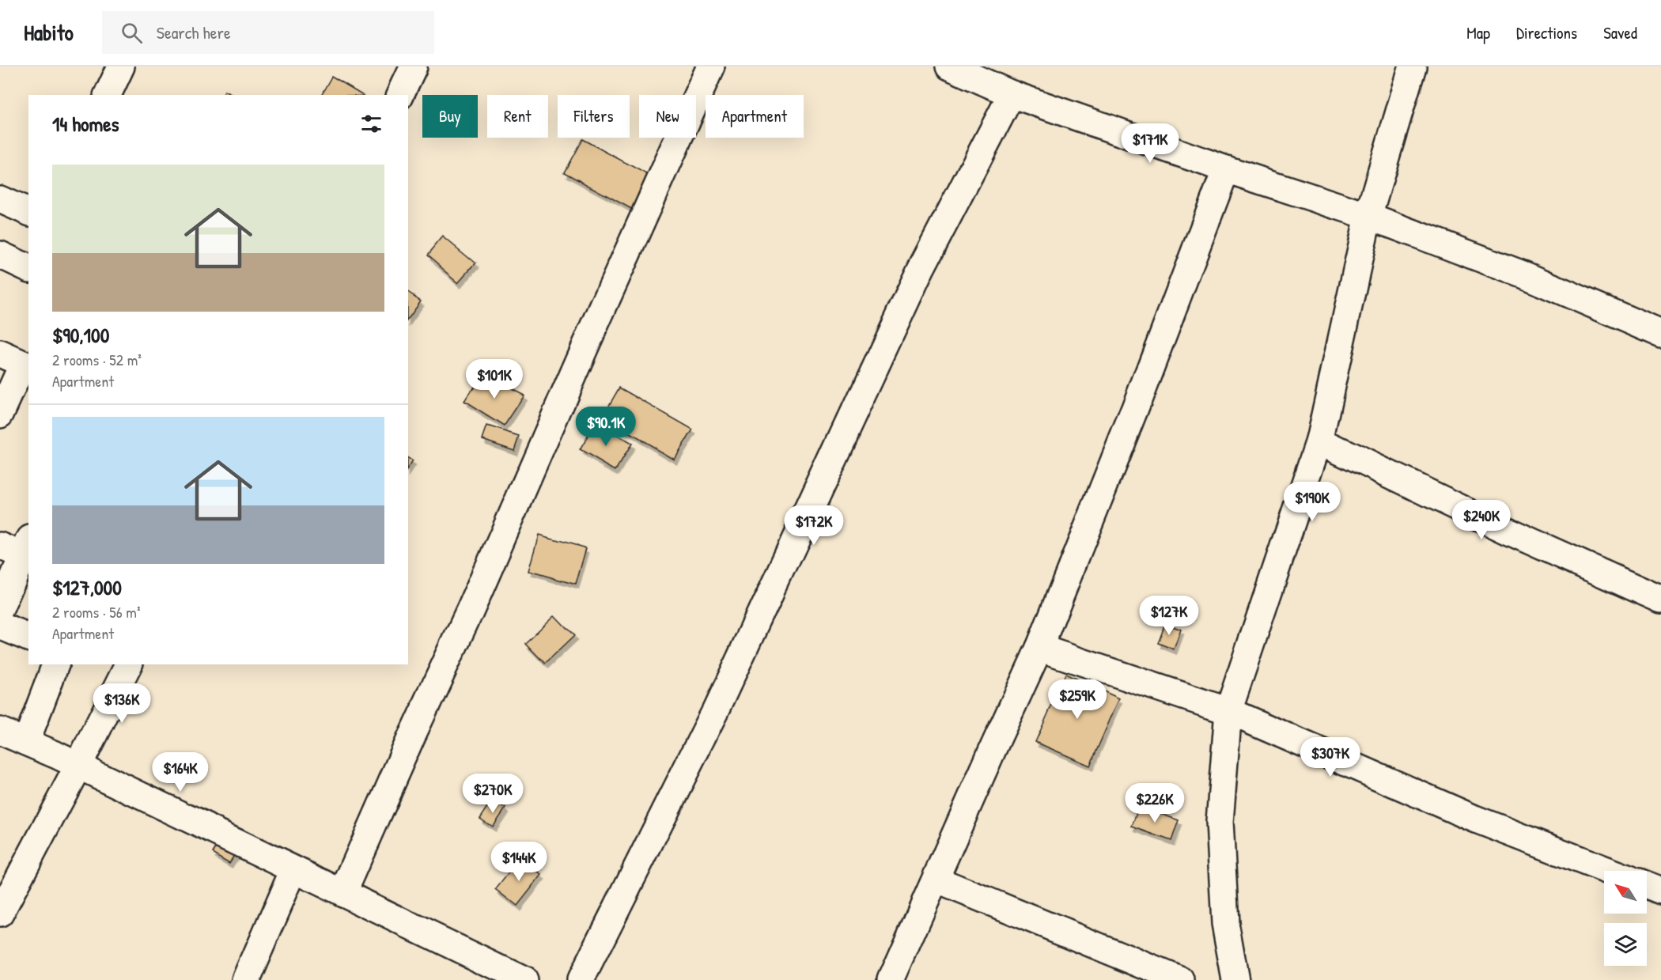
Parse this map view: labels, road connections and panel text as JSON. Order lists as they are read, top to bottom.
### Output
{
  "north": "top left",
  "page": {
    "header": "Habito",
    "search": "Search here",
    "nav": ["Map", "Directions", "Saved"],
    "chip": [
      "Buy",
      "Rent",
      "Filters",
      "New",
      "Apartment"
    ],
    "heading": "14 homes",
    "price": [
      "$171K",
      "$101K",
      "$90.1K",
      "$190K",
      "$240K",
      "$172K",
      "$127K",
      "$259K",
      "$136K",
      "$307K",
      "$164K",
      "$270K",
      "$226K",
      "$144K"
    ],
    "list": [
      {
        "name": "$90,100",
        "note": "2 rooms · 52 m² · Apartment"
      },
      {
        "name": "$127,000",
        "note": "2 rooms · 56 m² · Apartment"
      }
    ]
  }
}
